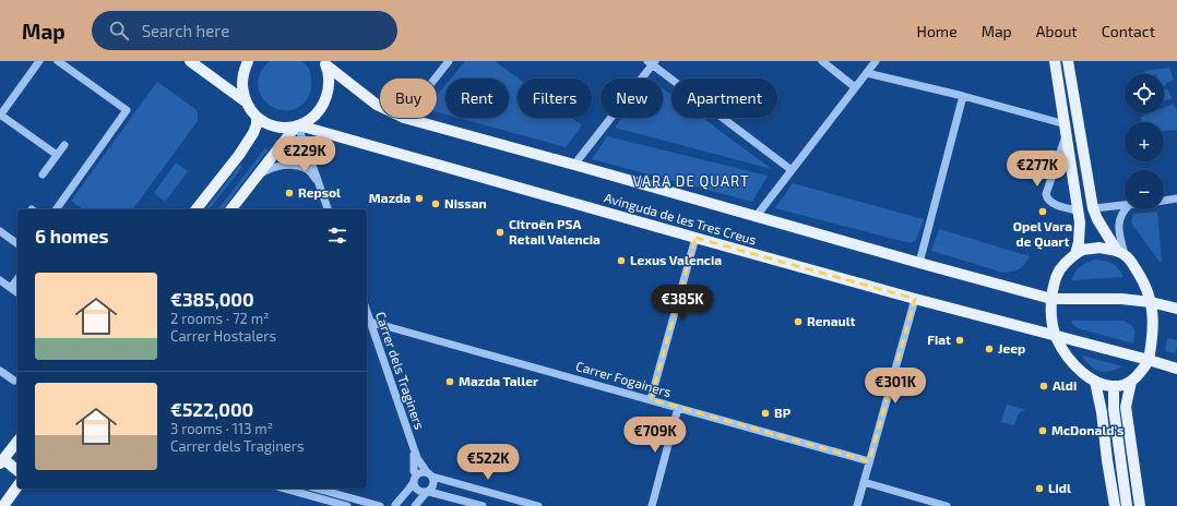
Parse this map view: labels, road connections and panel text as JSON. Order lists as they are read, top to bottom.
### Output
{
  "streets": {
    "main road": ["Avinguda de les Tres Creus"],
    "street": ["Carrer dels Traginers", "Carrer Fogainers"]
  },
  "crossings": [
    ["Carrer dels Traginers", "Carrer Fogainers"]
  ],
  "districts": ["VARA DE QUART"],
  "places": [
    "Repsol",
    "Mazda",
    "Nissan",
    "Opel Vara de Quart",
    "Citroën PSA Retail Valencia",
    "Lexus Valencia",
    "Renault",
    "Fiat",
    "Jeep",
    "Mazda Taller",
    "Aldi",
    "BP",
    "McDonald's",
    "Lidl"
  ],
  "page": {
    "header": "Map",
    "search": "Search here",
    "nav": [
      "Home",
      "Map",
      "About",
      "Contact"
    ],
    "map_buttons": ["+", "−"],
    "chip": [
      "Buy",
      "Rent",
      "Filters",
      "New",
      "Apartment"
    ],
    "price": [
      "€229K",
      "€277K",
      "€385K",
      "€301K",
      "€709K",
      "€522K"
    ],
    "heading": "6 homes",
    "list": [
      {
        "name": "€385,000",
        "note": "2 rooms · 72 m² · Carrer Hostalers"
      },
      {
        "name": "€522,000",
        "note": "3 rooms · 113 m² · Carrer dels Traginers"
      }
    ]
  }
}
